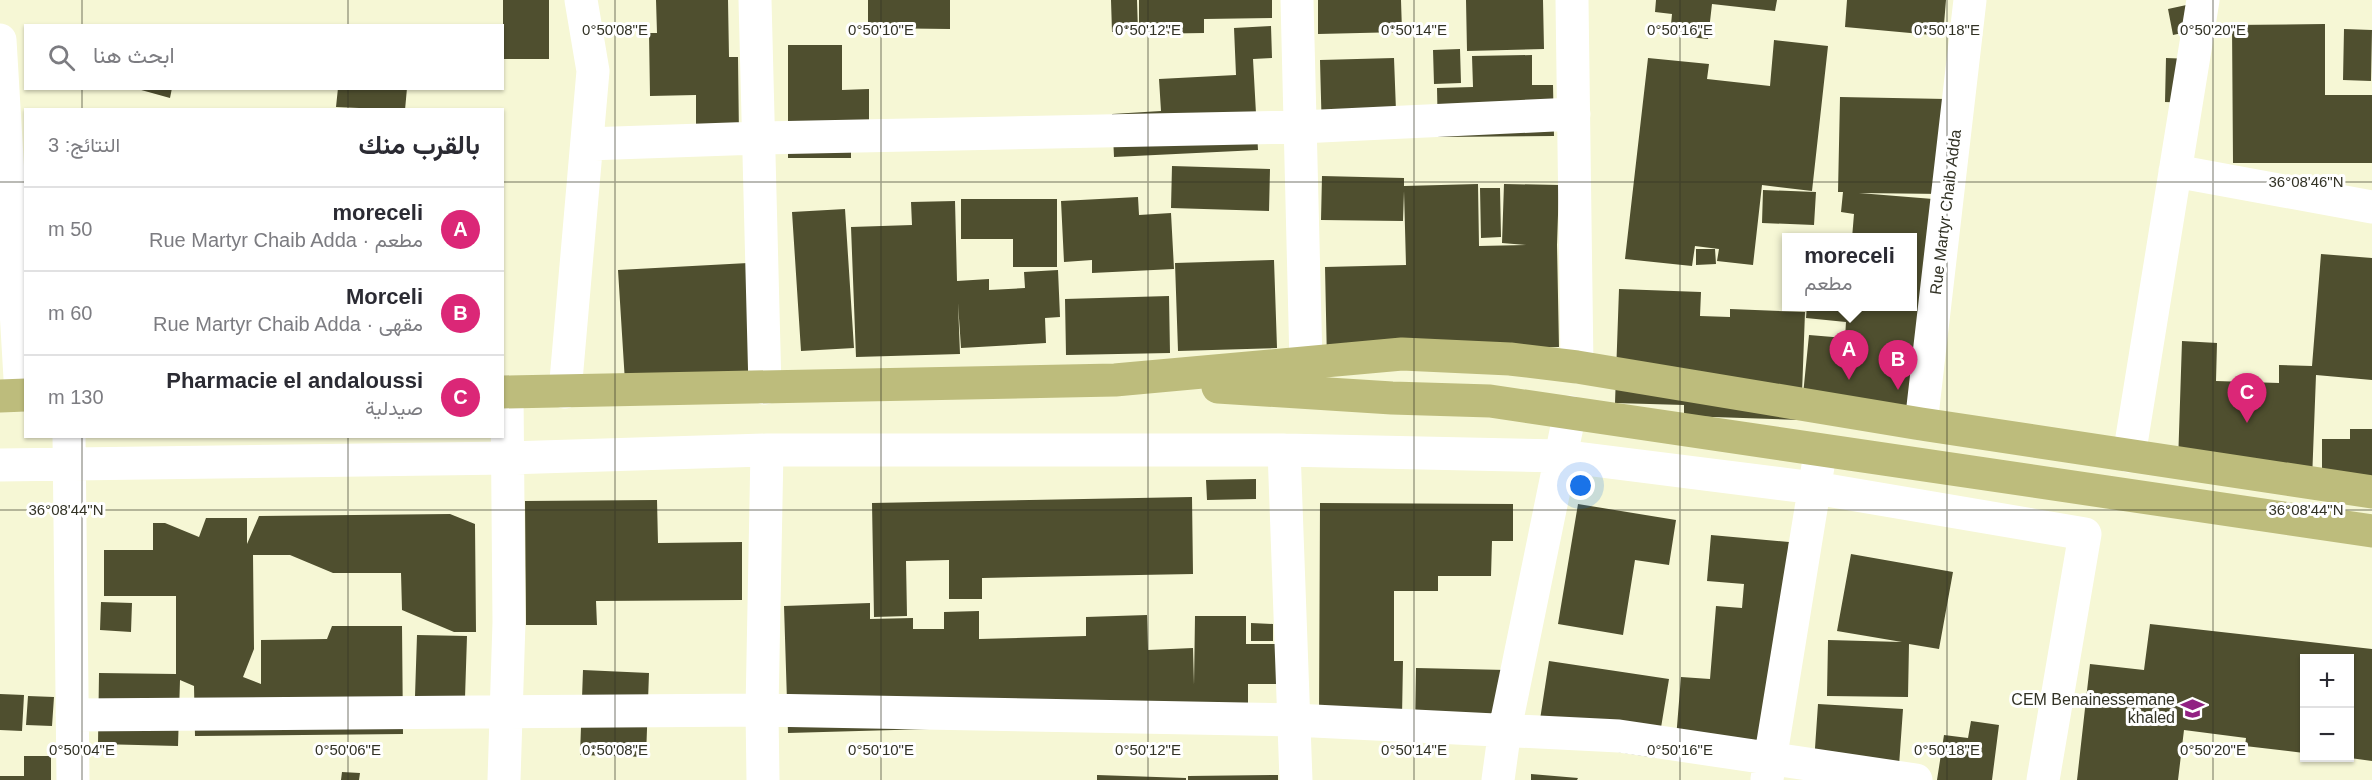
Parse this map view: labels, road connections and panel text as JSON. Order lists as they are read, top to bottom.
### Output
{
  "streets": {
    "street": ["Rue Martyr Chaib Adda"]
  },
  "places": {
    "school or university": ["CEM Benainessemane khaled"]
  },
  "page": {
    "search": "ابحث هنا",
    "heading": ["بالقرب منك", "النتائج: 3"],
    "list": [
      {
        "mark": "A",
        "name": "moreceli",
        "note": "مطعم · Rue Martyr Chaib Adda",
        "value": "50 m"
      },
      {
        "mark": "B",
        "name": "Morceli",
        "note": "مقهى · Rue Martyr Chaib Adda",
        "value": "60 m"
      },
      {
        "mark": "C",
        "name": "Pharmacie el andaloussi",
        "note": "صيدلية",
        "value": "130 m"
      }
    ],
    "popup": ["moreceli", "مطعم"],
    "pins": ["A", "B", "C"],
    "map_buttons": ["+", "−"]
  },
  "coordinates": [
    "0°50'08\"E",
    "0°50'10\"E",
    "0°50'12\"E",
    "0°50'14\"E",
    "0°50'16\"E",
    "0°50'18\"E",
    "0°50'20\"E",
    "36°08'46\"N",
    "36°08'44\"N",
    "0°50'04\"E",
    "0°50'06\"E"
  ]
}
